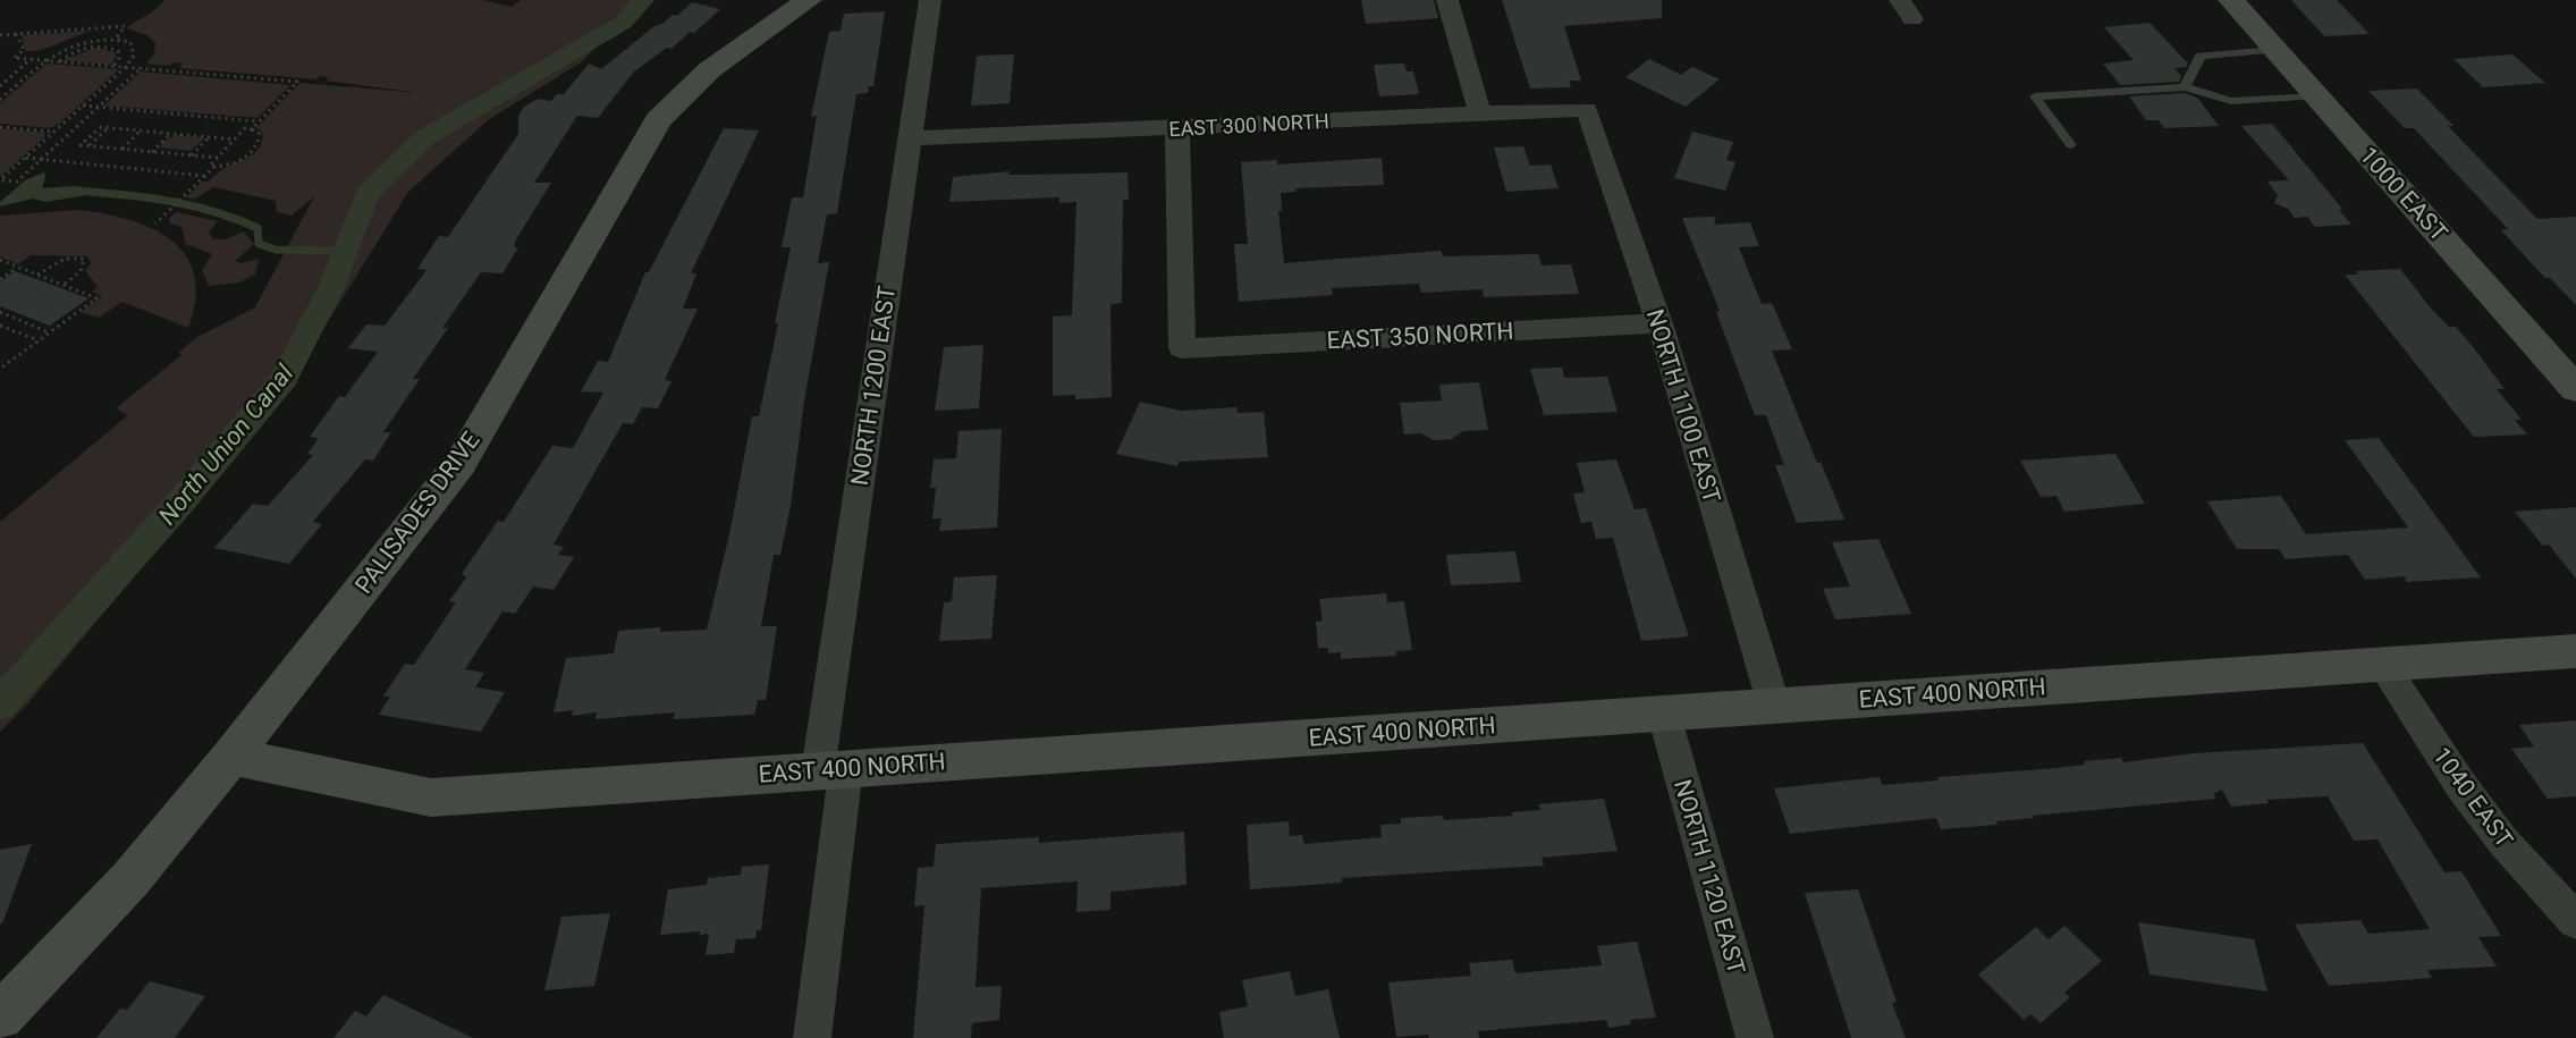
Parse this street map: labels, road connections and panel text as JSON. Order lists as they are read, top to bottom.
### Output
{
  "streets": {
    "street": [
      "EAST 300 NORTH",
      "1000 EAST",
      "EAST 350 NORTH",
      "NORTH 1200 EAST",
      "NORTH 1100 EAST",
      "PALISADES DRIVE",
      "EAST 400 NORTH",
      "1040 EAST",
      "NORTH 1120 EAST"
    ]
  },
  "crossings": [
    ["EAST 300 NORTH", "EAST 350 NORTH"],
    ["EAST 300 NORTH", "NORTH 1200 EAST"],
    ["EAST 300 NORTH", "NORTH 1100 EAST"],
    ["EAST 350 NORTH", "NORTH 1100 EAST"],
    ["NORTH 1200 EAST", "EAST 400 NORTH"],
    ["NORTH 1100 EAST", "EAST 400 NORTH"],
    ["PALISADES DRIVE", "EAST 400 NORTH"],
    ["EAST 400 NORTH", "1040 EAST"],
    ["EAST 400 NORTH", "NORTH 1120 EAST"]
  ],
  "water": ["North Union Canal"]
}
